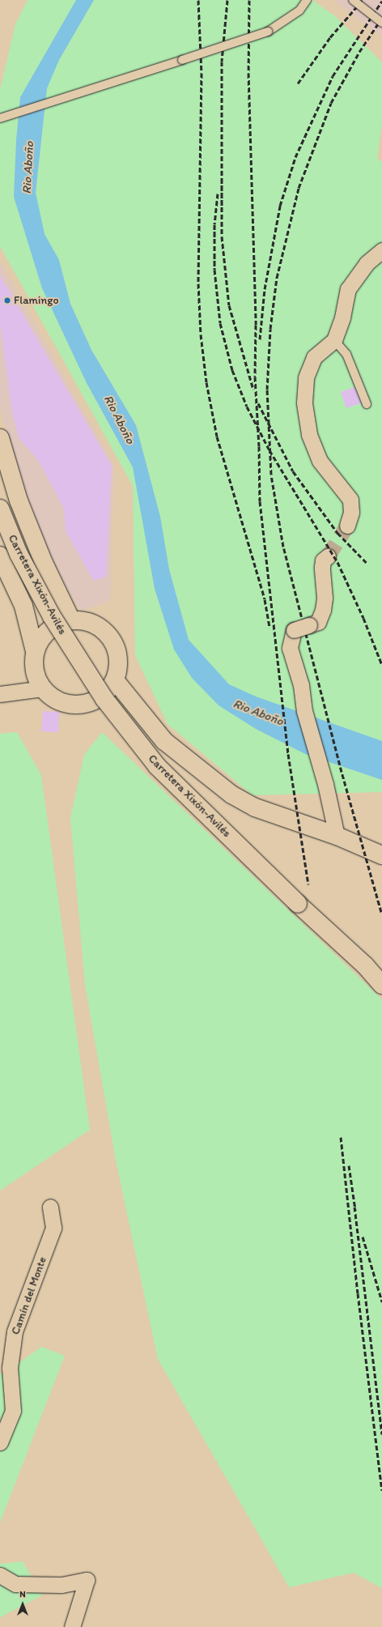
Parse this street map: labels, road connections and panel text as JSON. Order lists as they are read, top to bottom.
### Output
{
  "streets": {
    "main road": ["Carretera Xixón-Avilés"],
    "street": ["Camín del Monte"]
  },
  "water": ["Rio Aboño"],
  "places": ["Flamingo"],
  "north": "top"
}
